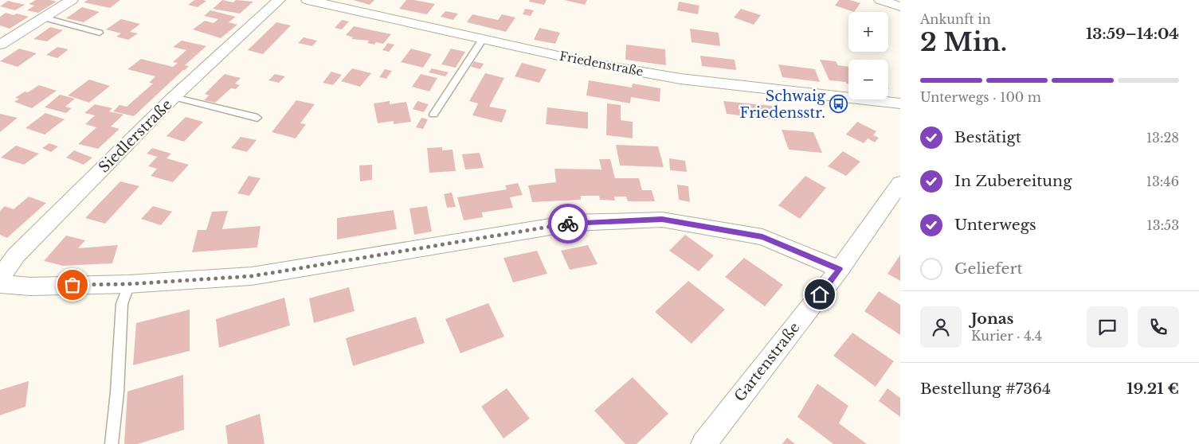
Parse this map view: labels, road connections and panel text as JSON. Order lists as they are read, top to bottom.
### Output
{
  "streets": {
    "street": ["Friedenstraße", "Siedlerstraße", "Gartenstraße"]
  },
  "places": {
    "bus stop": ["Schwaig Friedensstr."]
  },
  "page": {
    "heading": ["2 Min.", "Ankunft in", "13:59–14:04"],
    "panel": [
      "Jonas",
      "Kurier · 4.4",
      "Bestellung #7364",
      "19.21 €"
    ],
    "map_buttons": ["+", "−"],
    "bar": "Unterwegs · 100 m",
    "list": [
      ["Bestätigt", "13:28"],
      ["In Zubereitung", "13:46"],
      ["Unterwegs", "13:53"],
      "Geliefert"
    ]
  }
}
